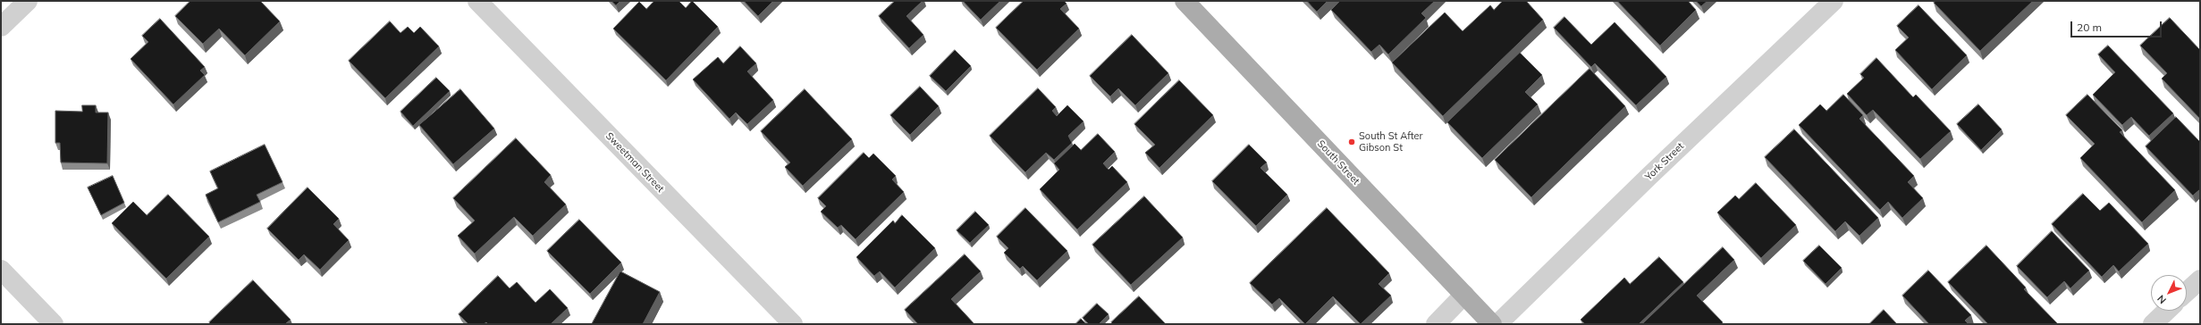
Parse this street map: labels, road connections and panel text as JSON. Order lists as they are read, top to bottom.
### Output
{
  "streets": {
    "main road": ["South Street"],
    "street": ["York Street", "Sweetman Street"]
  },
  "places": ["South St After Gibson St"],
  "scale_bar": "20 m",
  "north": "bottom left"
}
